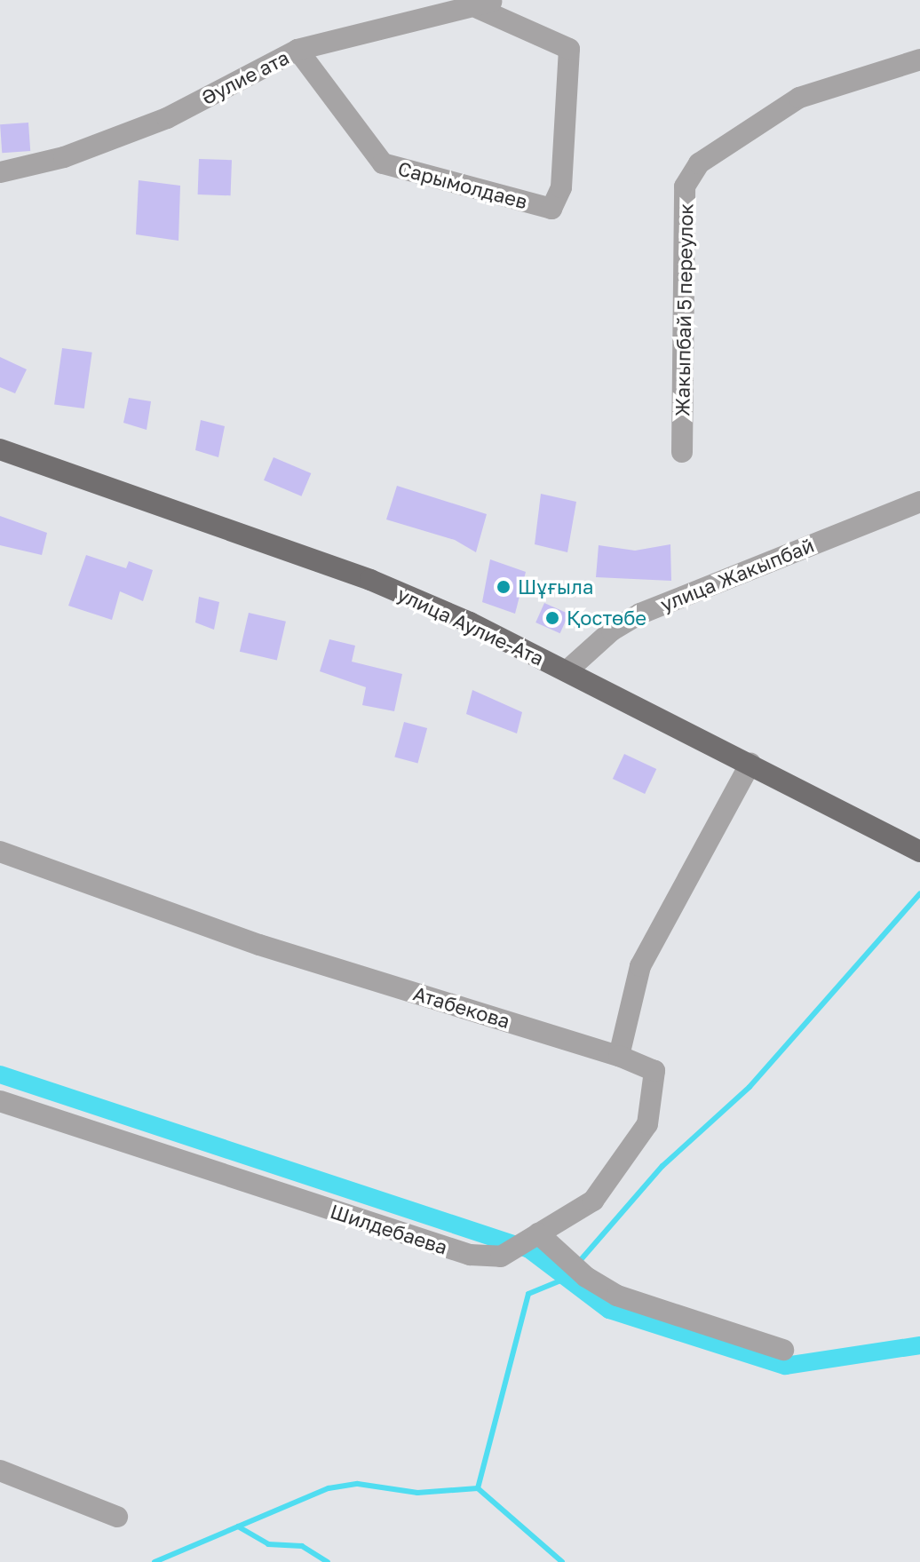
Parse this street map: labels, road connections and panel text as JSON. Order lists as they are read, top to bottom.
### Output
{
  "streets": {
    "main road": ["улица Аулие-Ата"],
    "street": [
      "Әулие ата",
      "Сарымолдаев",
      "Жакыпбай 5 переулок",
      "улица Жакыпбай",
      "Атабекова",
      "Шилдебаева"
    ]
  },
  "crossings": [
    ["Әулие ата", "Сарымолдаев"],
    ["улица Жакыпбай", "улица Аулие-Ата"],
    ["Атабекова", "Шилдебаева"]
  ],
  "places": ["Шұғыла", "Қостөбе"]
}
